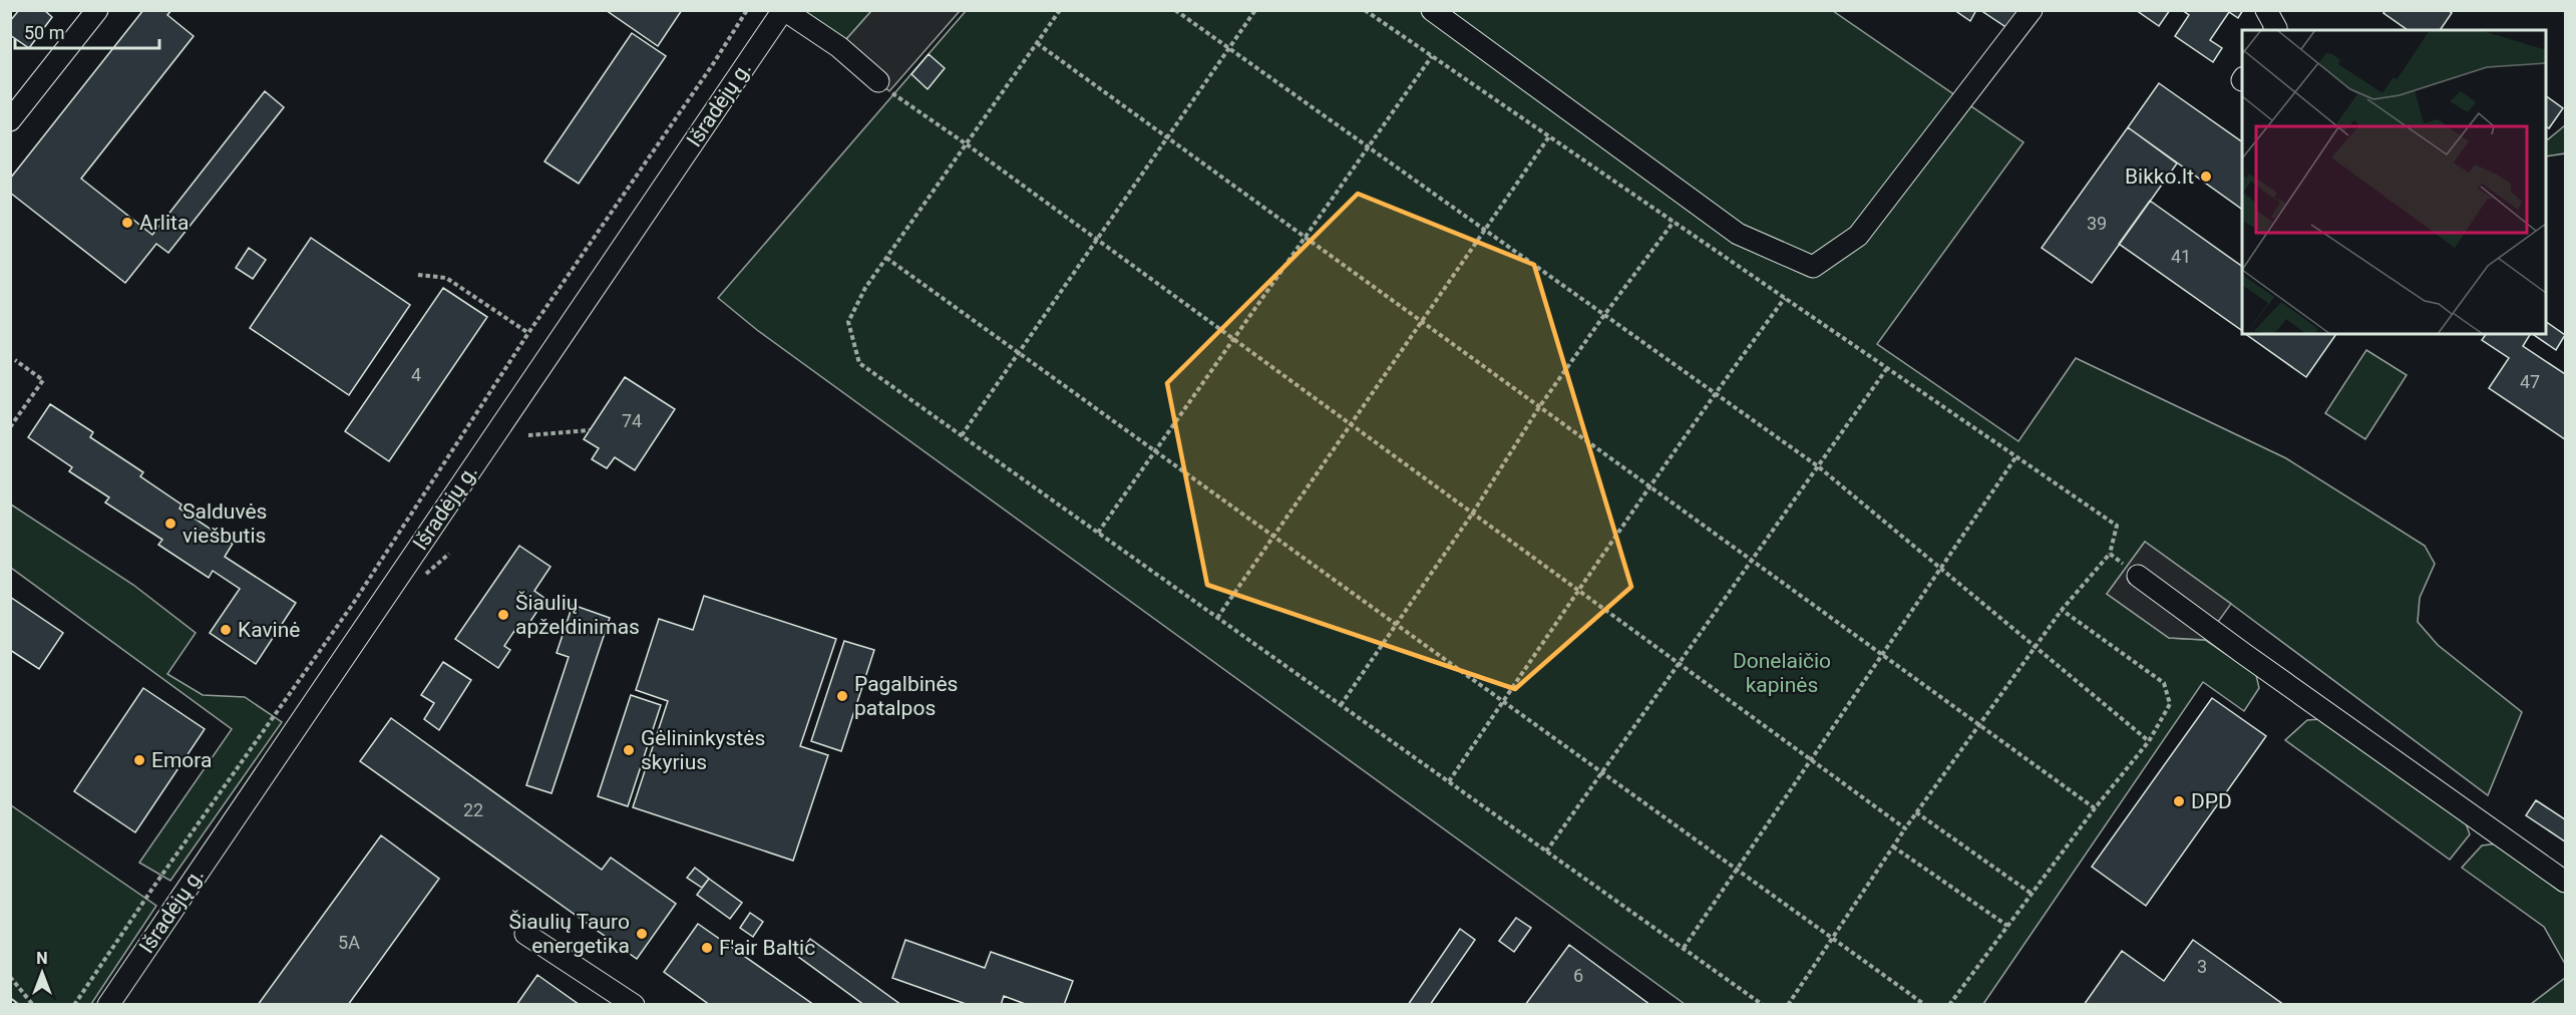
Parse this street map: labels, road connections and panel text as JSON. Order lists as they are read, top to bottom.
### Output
{
  "streets": {
    "street": ["Išradėjų g."]
  },
  "parks": ["Donelaičio kapinės"],
  "places": [
    "Bikko.lt",
    "Arlita",
    "Salduvės viešbutis",
    "Šiaulių apželdinimas",
    "Kavinė",
    "Pagalbinės patalpos",
    "Gėlininkystės skyrius",
    "Emora",
    "DPD",
    "Šiaulių Tauro energetika",
    "F'air Baltic"
  ],
  "house_numbers": [
    "39",
    "41",
    "4",
    "47",
    "74",
    "22",
    "5A",
    "3",
    "6"
  ],
  "scale_bar": "50 m",
  "north": "top"
}
